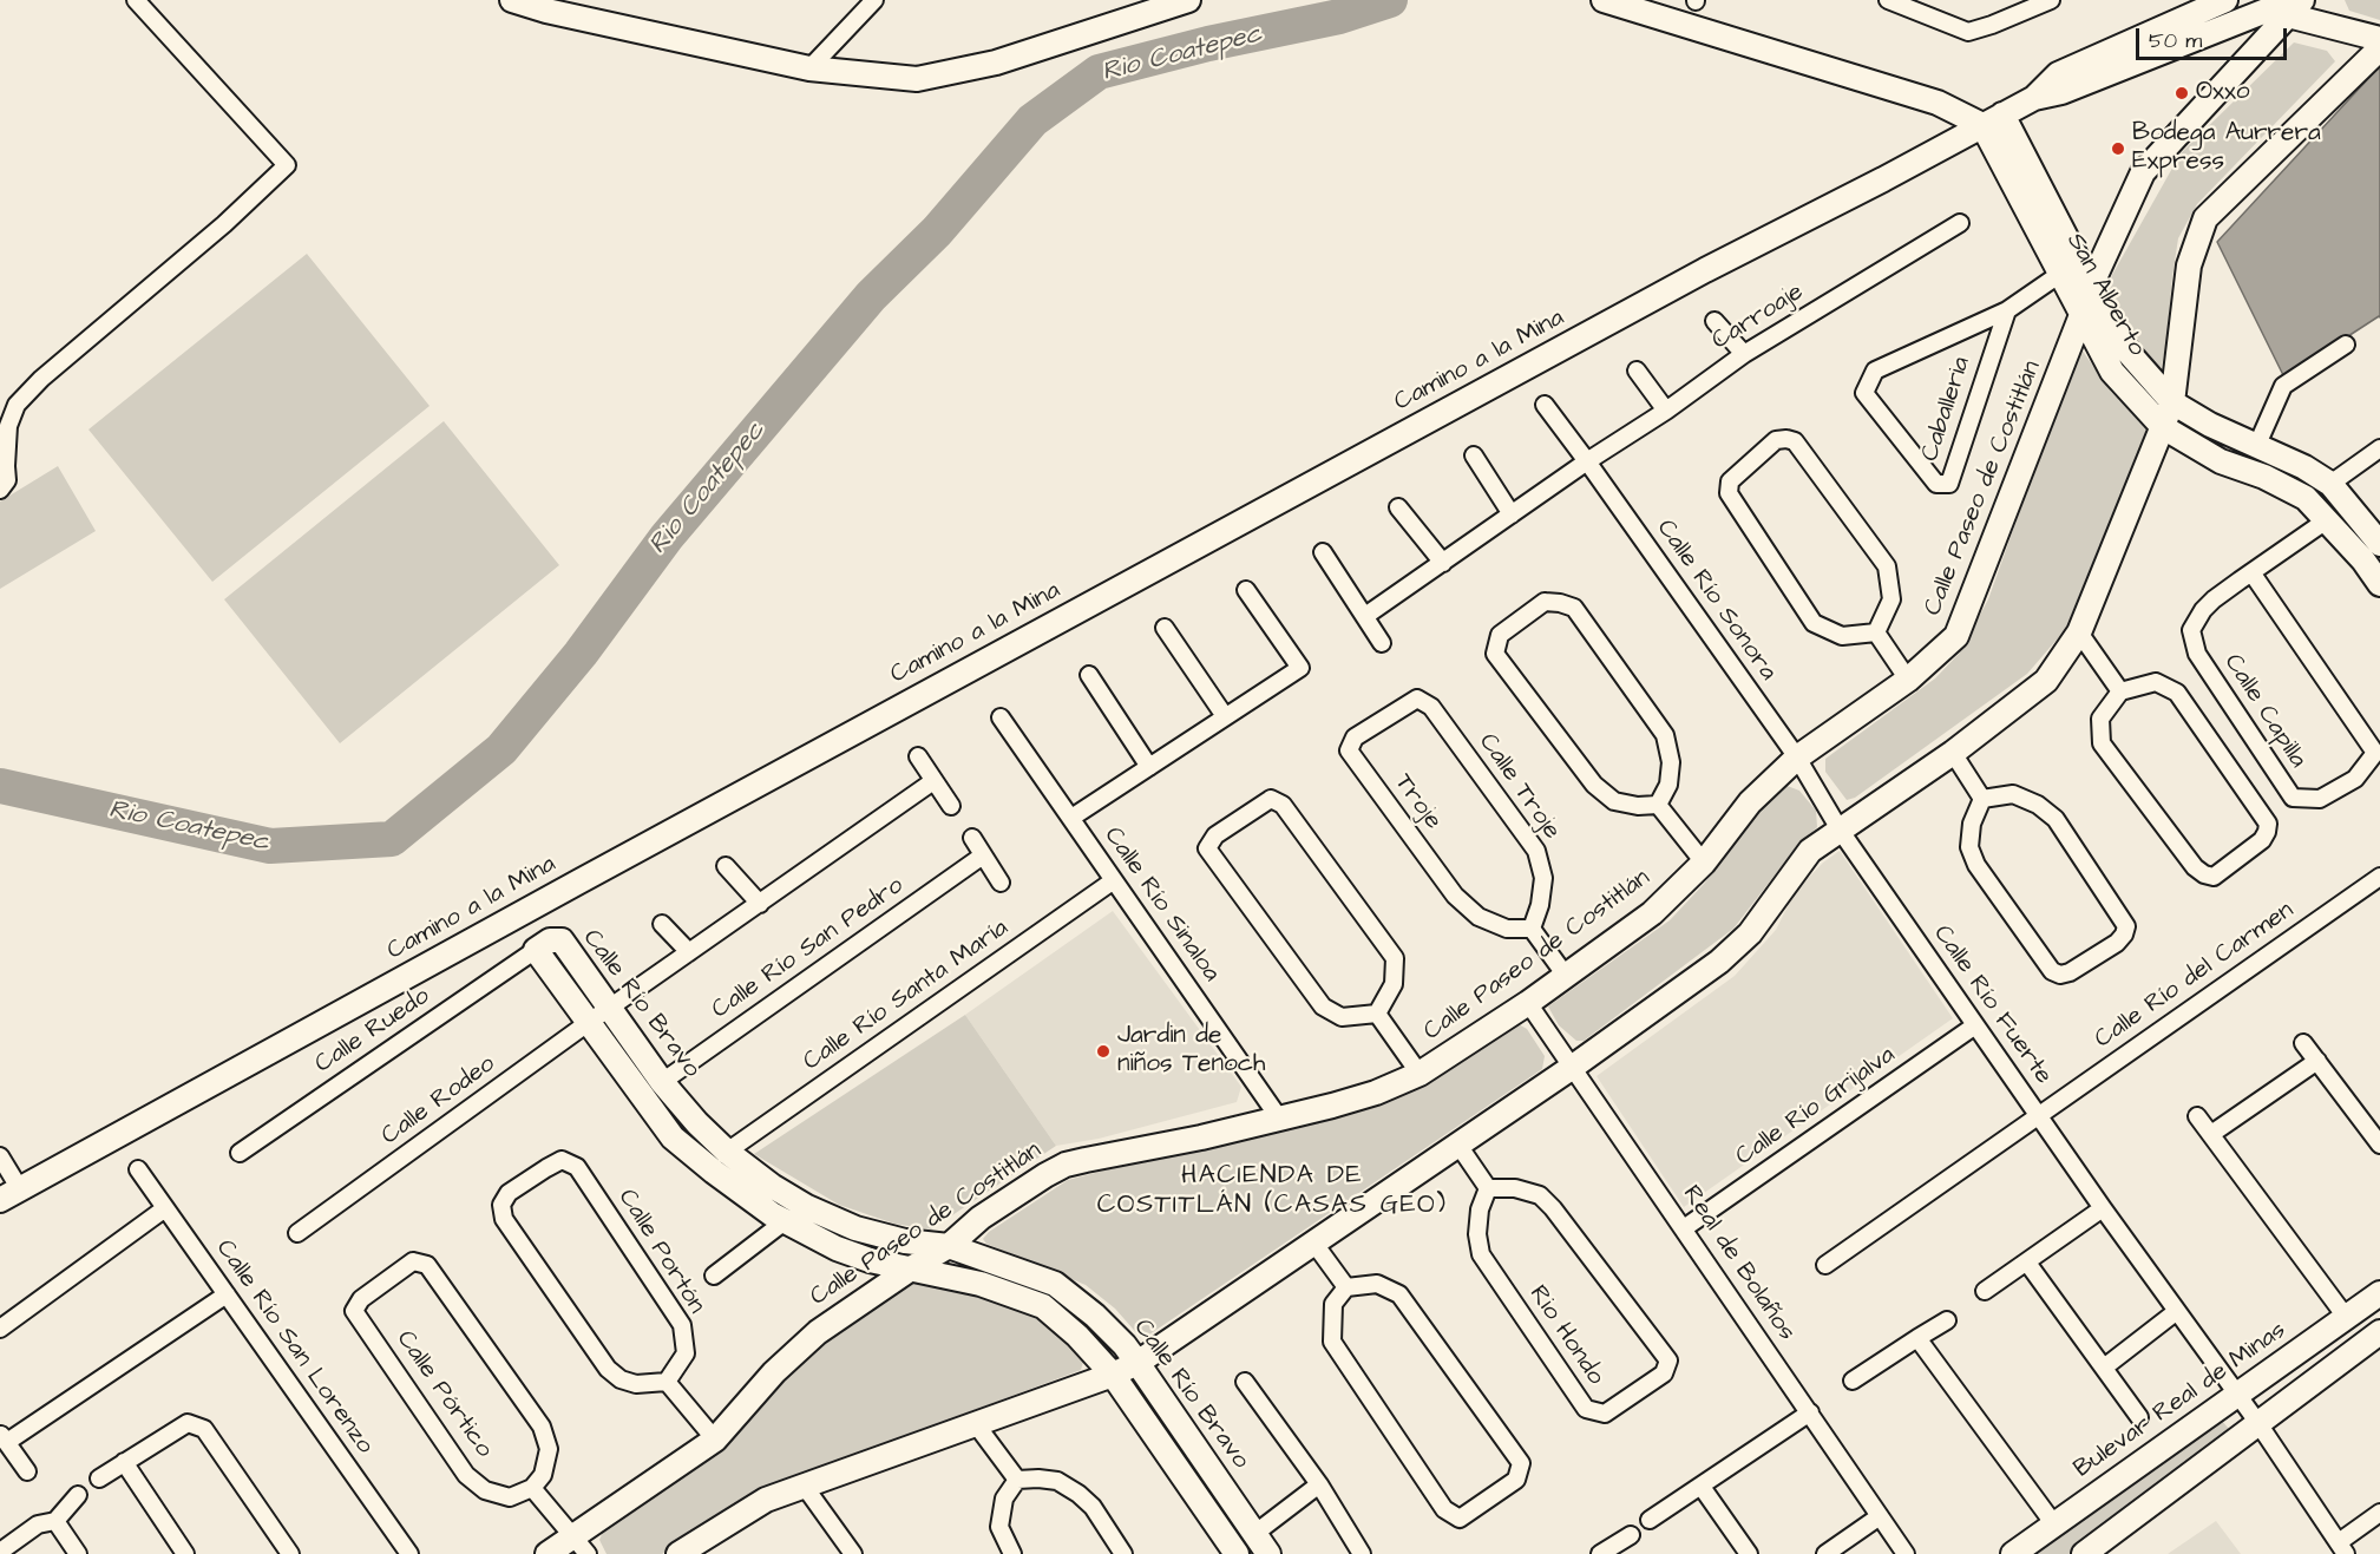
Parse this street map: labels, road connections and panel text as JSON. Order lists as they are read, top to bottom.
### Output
{
  "streets": {
    "street": [
      "San Alberto",
      "Carroaje",
      "Camino a la Mina",
      "Caballeria",
      "Calle Paseo de Costitlán",
      "Calle Río Sonora",
      "Calle Capilla",
      "Calle Troje",
      "Troje",
      "Calle Río Sinaloa",
      "Calle Río San Pedro",
      "Calle Río del Carmen",
      "Calle Río Santa María",
      "Calle Río Bravo",
      "Calle Río Fuerte",
      "Calle Ruedo",
      "Calle Rodeo",
      "Calle Río Grijalva",
      "Calle Portón",
      "Real de Bolaños",
      "Rio Hondo",
      "Calle Río San Lorenzo",
      "Calle Pórtico",
      "Bulevar Real de Minas"
    ]
  },
  "crossings": [
    ["San Alberto", "Camino a la Mina"],
    ["San Alberto", "Caballeria"],
    ["San Alberto", "Calle Paseo de Costitlán"],
    ["Carroaje", "Calle Río Sonora"],
    ["Calle Paseo de Costitlán", "Calle Río Sonora"],
    ["Calle Paseo de Costitlán", "Calle Río Sinaloa"],
    ["Calle Paseo de Costitlán", "Calle Río Bravo"],
    ["Calle Paseo de Costitlán", "Real de Bolaños"],
    ["Calle Río Sonora", "Calle Río Fuerte"],
    ["Calle Troje", "Troje"],
    ["Calle Río Sinaloa", "Calle Río Santa María"],
    ["Calle Río San Pedro", "Calle Río Bravo"],
    ["Calle Río del Carmen", "Calle Río Fuerte"],
    ["Calle Río Santa María", "Calle Río Bravo"],
    ["Calle Río Bravo", "Calle Ruedo"],
    ["Calle Río Bravo", "Calle Rodeo"],
    ["Calle Río Fuerte", "Calle Río Grijalva"],
    ["Calle Río Fuerte", "Bulevar Real de Minas"],
    ["Calle Río Grijalva", "Real de Bolaños"]
  ],
  "districts": ["HACIENDA DE COSTITLÁN (CASAS GEO)"],
  "water": ["Rio Coatepec"],
  "places": ["Oxxo", "Bodega Aurrera Express", "Jardin de niños Tenoch"],
  "scale_bar": "50 m"
}
